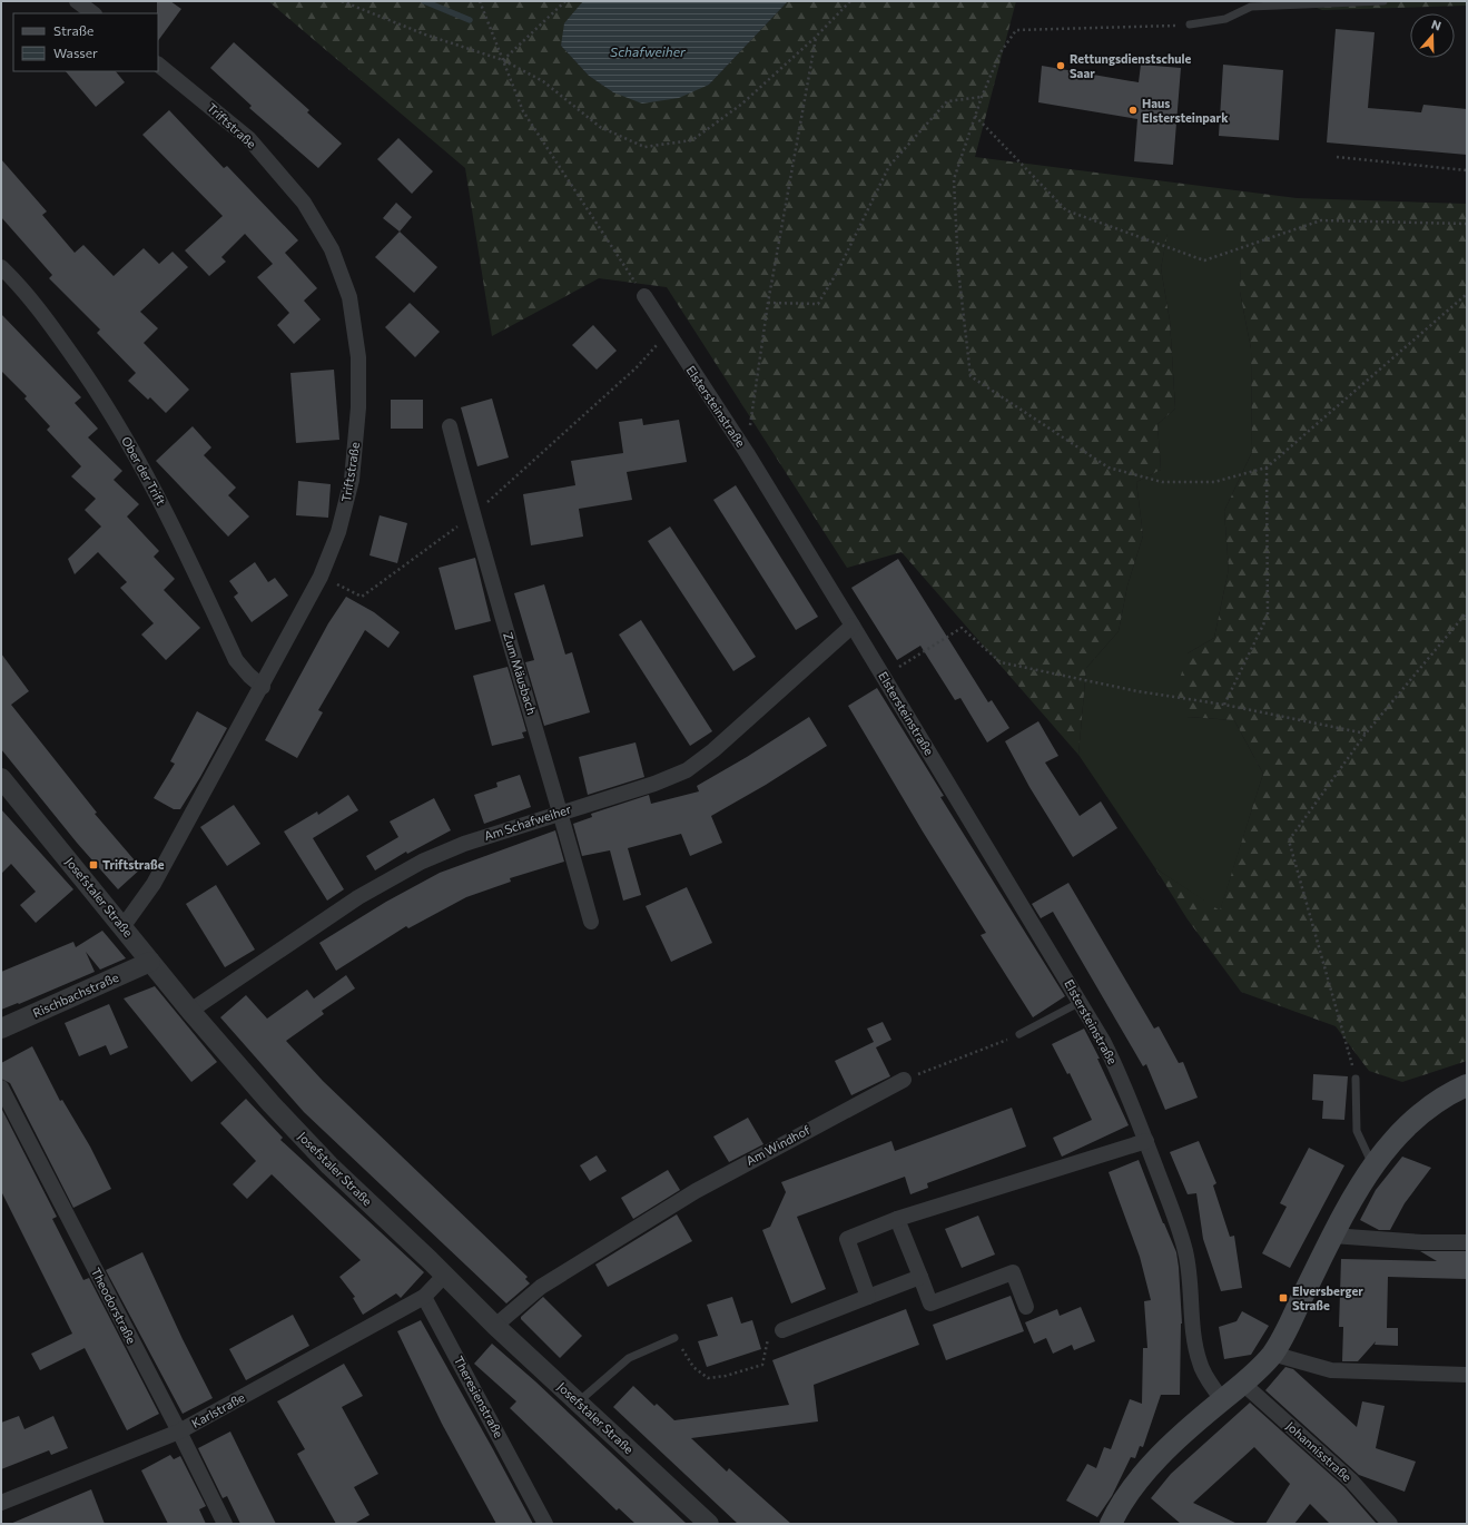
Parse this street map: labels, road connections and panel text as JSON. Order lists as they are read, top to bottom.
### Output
{
  "streets": {
    "street": [
      "Triftstraße",
      "Elstersteinstraße",
      "Ober der Trift",
      "Zum Mäusbach",
      "Am Schafweiher",
      "Josefstaler Straße",
      "Rischbachstraße",
      "Am Windhof",
      "Theodorstraße",
      "Theresienstraße",
      "Karlstraße",
      "Johannisstraße"
    ]
  },
  "crossings": [
    ["Triftstraße", "Ober der Trift"],
    ["Triftstraße", "Josefstaler Straße"],
    ["Elstersteinstraße", "Am Schafweiher"],
    ["Zum Mäusbach", "Am Schafweiher"],
    ["Am Schafweiher", "Josefstaler Straße"],
    ["Josefstaler Straße", "Rischbachstraße"],
    ["Josefstaler Straße", "Am Windhof"],
    ["Theodorstraße", "Karlstraße"],
    ["Theresienstraße", "Karlstraße"]
  ],
  "water": ["Schafweiher"],
  "places": {
    "other": ["Rettungsdienstschule Saar", "Haus Elstersteinpark"],
    "transit": ["Triftstraße", "Elversberger Straße"]
  },
  "legend": ["Straße", "Wasser"],
  "north": "top"
}
